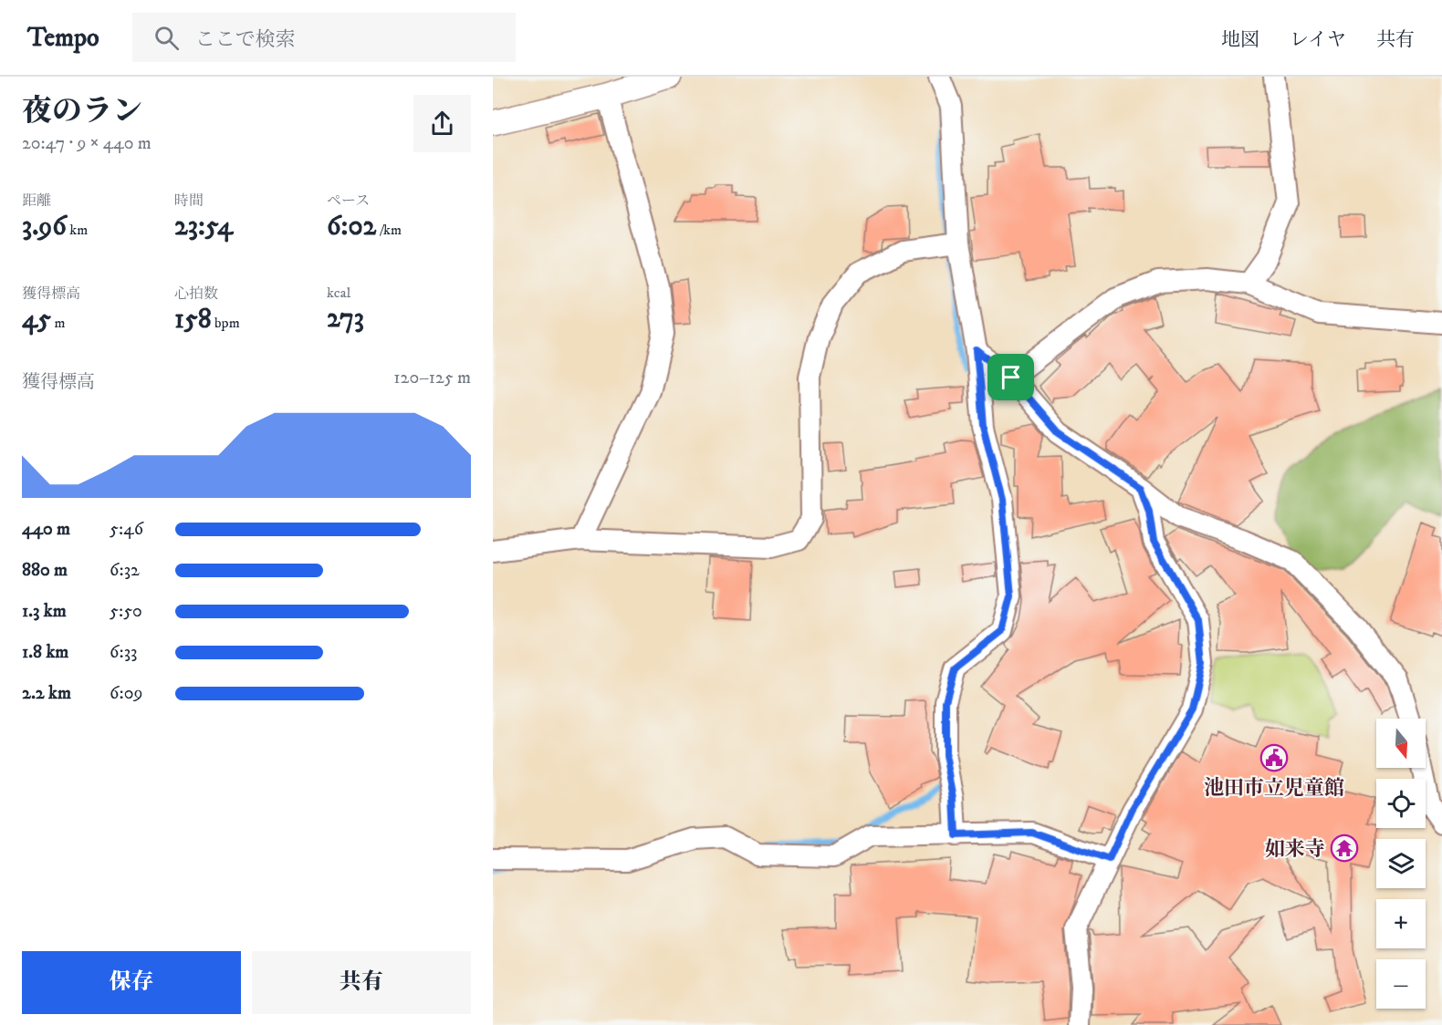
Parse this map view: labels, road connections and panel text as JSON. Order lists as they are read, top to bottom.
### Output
{
  "places": {
    "public building": ["池田市立児童館"],
    "temple": ["如来寺"]
  },
  "north": "bottom",
  "page": {
    "header": "Tempo",
    "search": "ここで検索",
    "nav": ["地図", "レイヤ", "共有"],
    "heading": ["夜のラン", "20:47 · 9 × 440 m"],
    "stats": [
      ["距離", "3.96 km"],
      ["時間", "23:54"],
      ["ペース", "6:02 /km"],
      ["獲得標高", "45 m"],
      ["心拍数", "158 bpm"],
      ["kcal", "273"]
    ],
    "chart": ["獲得標高", "120–125 m"],
    "list": [
      {
        "name": "440 m",
        "note": "5:46"
      },
      {
        "name": "880 m",
        "note": "6:32"
      },
      {
        "name": "1.3 km",
        "note": "5:50"
      },
      {
        "name": "1.8 km",
        "note": "6:33"
      },
      {
        "name": "2.2 km",
        "note": "6:09"
      }
    ],
    "map_buttons": ["+", "−"],
    "buttons": ["保存", "共有"]
  }
}
